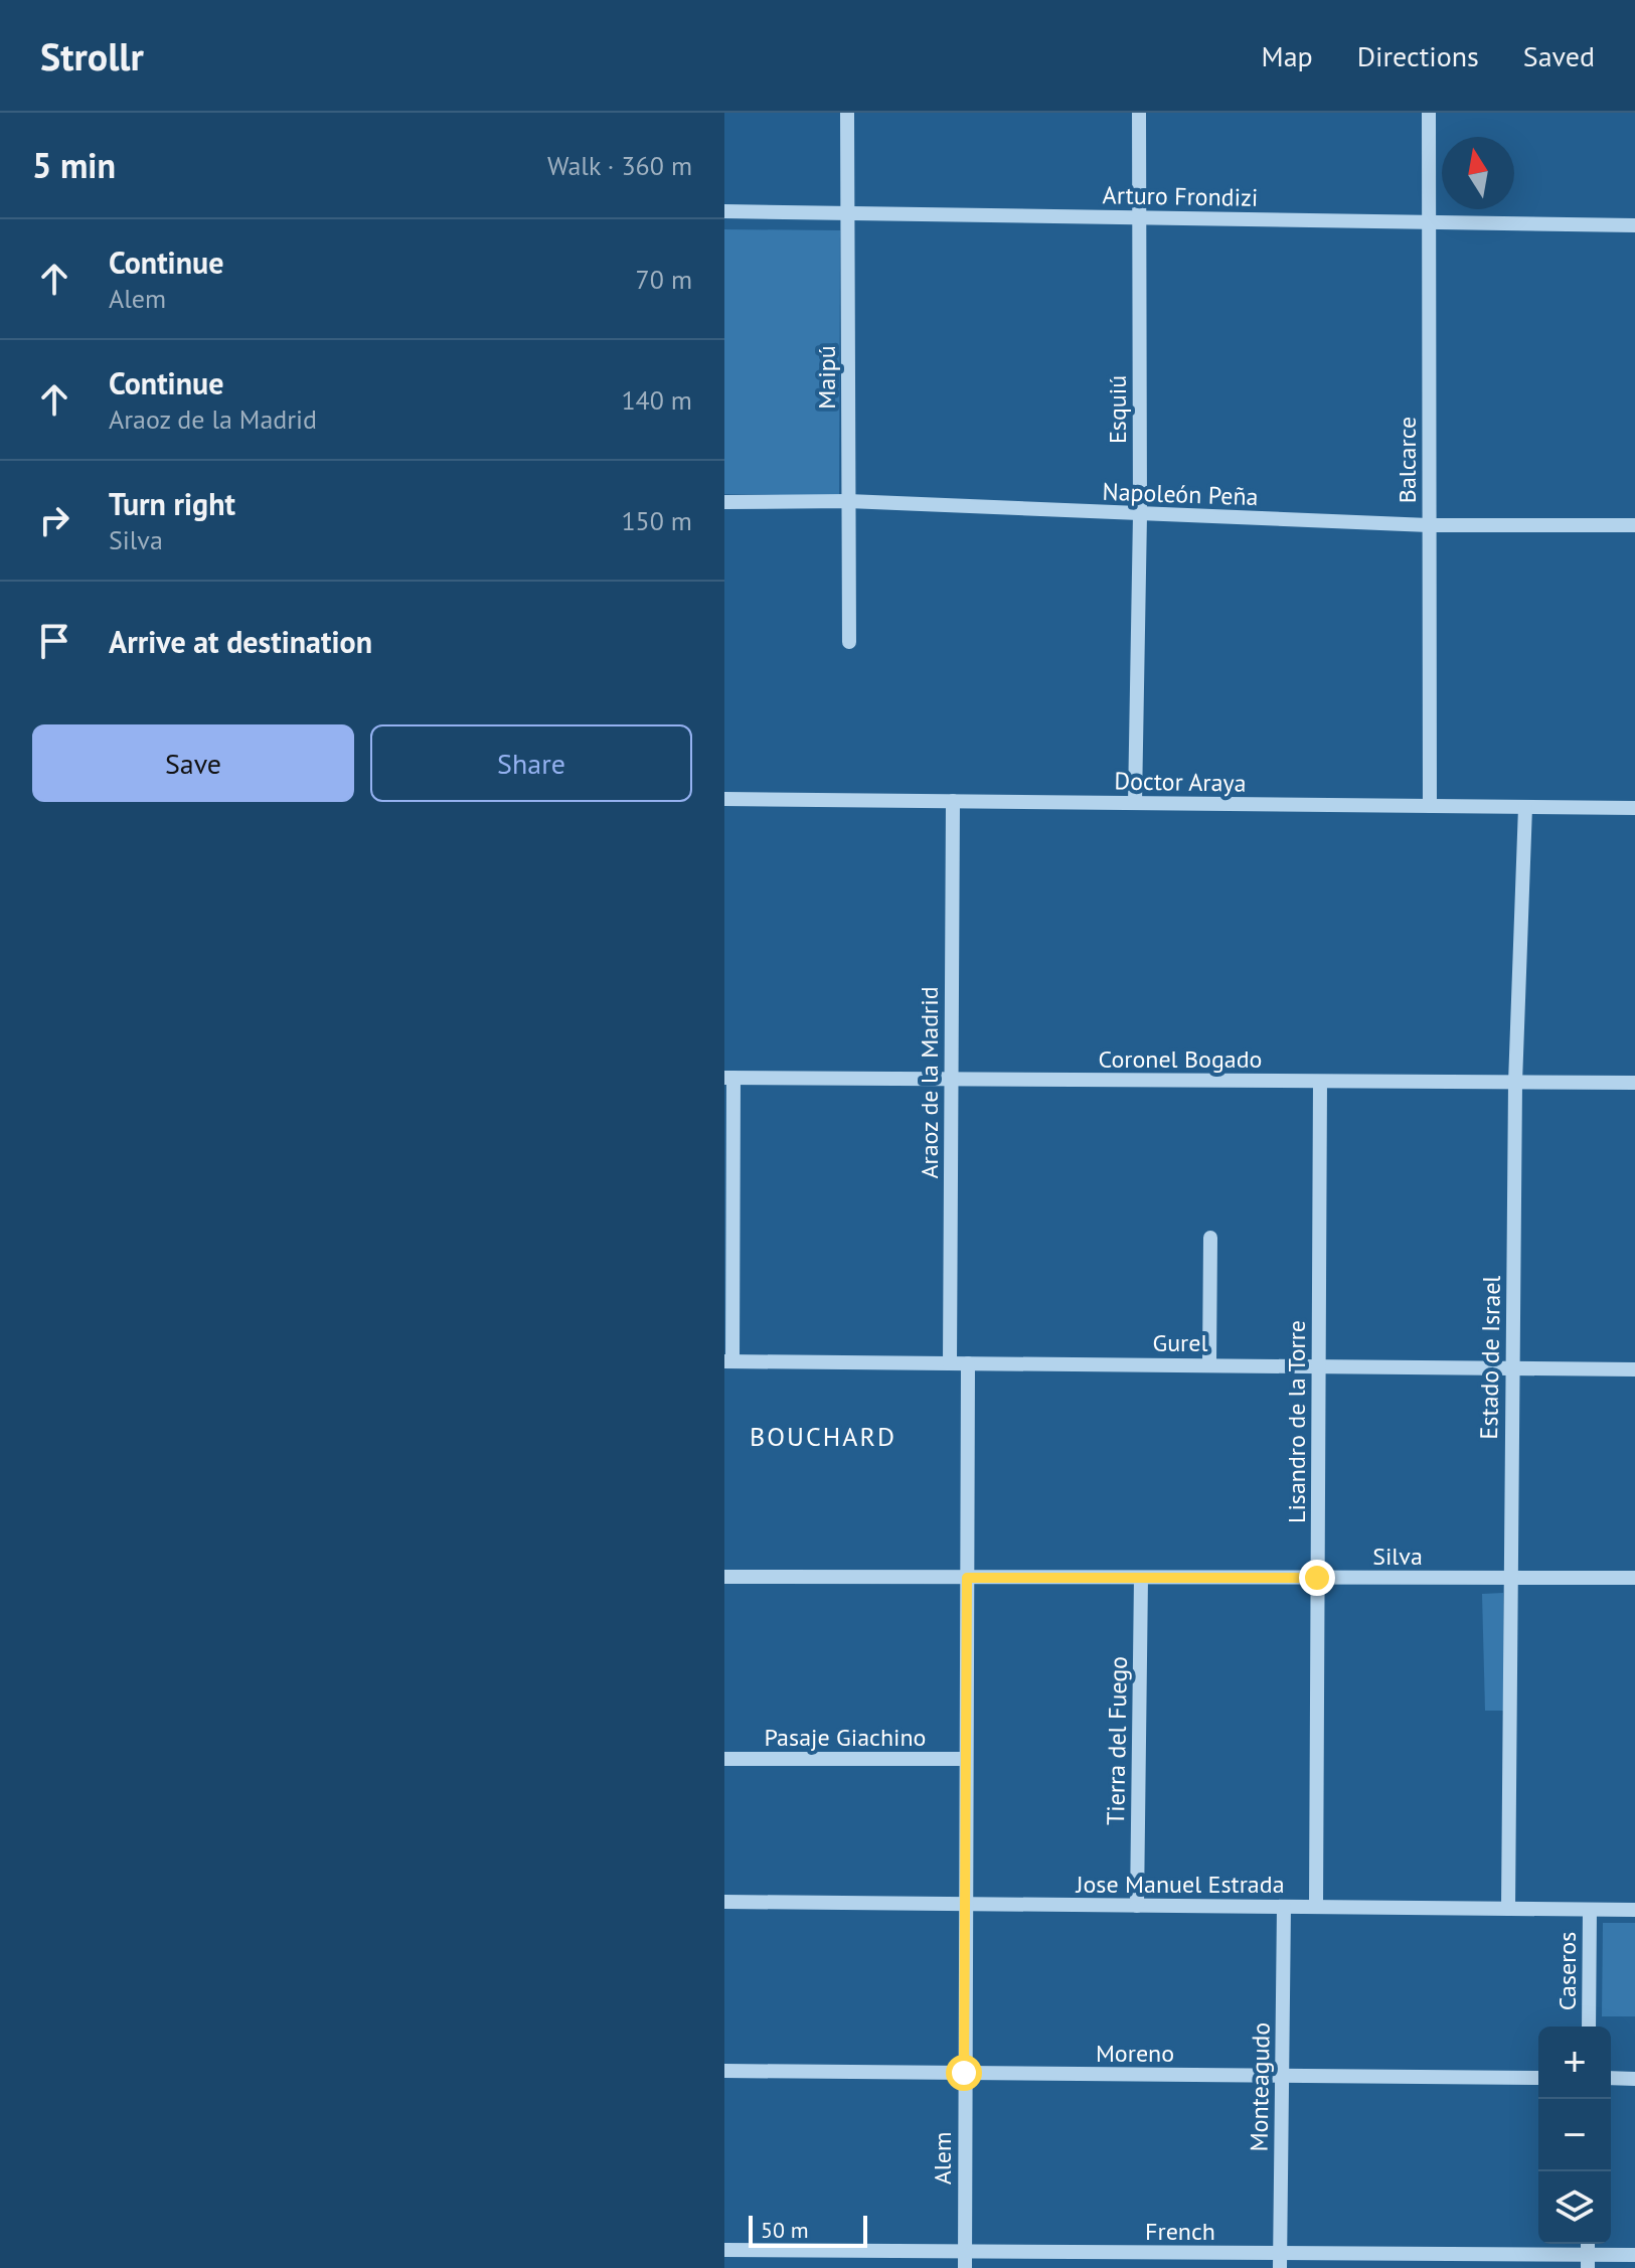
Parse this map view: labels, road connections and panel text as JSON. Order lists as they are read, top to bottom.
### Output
{
  "streets": {
    "street": [
      "Arturo Frondizi",
      "Maipú",
      "Esquiú",
      "Balcarce",
      "Napoleón Peña",
      "Doctor Araya",
      "Coronel Bogado",
      "Araoz de la Madrid",
      "Gurel",
      "Estado de Israel",
      "Lisandro de la Torre",
      "Silva",
      "Pasaje Giachino",
      "Tierra del Fuego",
      "Jose Manuel Estrada",
      "Caseros",
      "Moreno",
      "Monteagudo",
      "Alem",
      "French"
    ]
  },
  "crossings": [
    ["Arturo Frondizi", "Maipú"],
    ["Arturo Frondizi", "Esquiú"],
    ["Arturo Frondizi", "Balcarce"],
    ["Maipú", "Napoleón Peña"],
    ["Esquiú", "Napoleón Peña"],
    ["Esquiú", "Doctor Araya"],
    ["Balcarce", "Napoleón Peña"],
    ["Balcarce", "Doctor Araya"],
    ["Doctor Araya", "Araoz de la Madrid"],
    ["Doctor Araya", "Estado de Israel"],
    ["Coronel Bogado", "Araoz de la Madrid"],
    ["Coronel Bogado", "Estado de Israel"],
    ["Coronel Bogado", "Lisandro de la Torre"],
    ["Araoz de la Madrid", "Gurel"],
    ["Gurel", "Estado de Israel"],
    ["Gurel", "Lisandro de la Torre"],
    ["Estado de Israel", "Silva"],
    ["Estado de Israel", "Jose Manuel Estrada"],
    ["Lisandro de la Torre", "Silva"],
    ["Lisandro de la Torre", "Jose Manuel Estrada"],
    ["Silva", "Tierra del Fuego"],
    ["Tierra del Fuego", "Jose Manuel Estrada"],
    ["Jose Manuel Estrada", "Caseros"],
    ["Jose Manuel Estrada", "Monteagudo"],
    ["Jose Manuel Estrada", "Alem"],
    ["Moreno", "Monteagudo"],
    ["Moreno", "Alem"],
    ["Monteagudo", "French"],
    ["Alem", "French"]
  ],
  "districts": ["BOUCHARD"],
  "scale_bar": "50 m",
  "north": "top",
  "page": {
    "header": "Strollr",
    "nav": ["Map", "Directions", "Saved"],
    "heading": ["5 min", "Walk · 360 m"],
    "list": [
      ["Continue", "Alem", "70 m"],
      ["Continue", "Araoz de la Madrid", "140 m"],
      ["Turn right", "Silva", "150 m"],
      "Arrive at destination"
    ],
    "buttons": ["Save", "Share"],
    "map_buttons": ["+", "−"],
    "scale": "50 m"
  }
}
